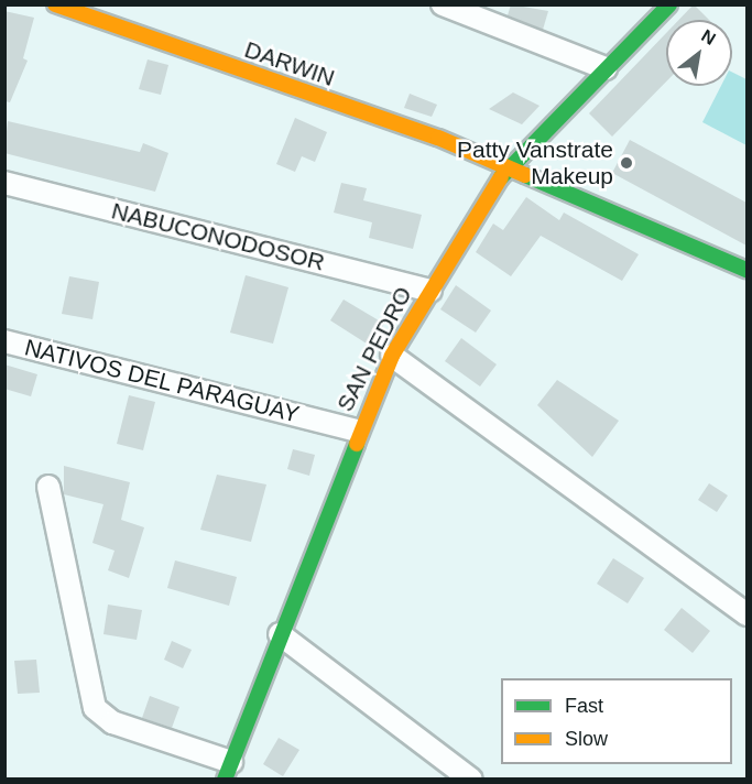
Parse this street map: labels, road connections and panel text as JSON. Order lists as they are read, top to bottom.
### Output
{
  "streets": {
    "main road": ["DARWIN", "SAN PEDRO"],
    "street": ["NABUCONODOSOR", "NATIVOS DEL PARAGUAY"]
  },
  "crossings": [
    ["DARWIN", "SAN PEDRO"],
    ["NABUCONODOSOR", "SAN PEDRO"],
    ["SAN PEDRO", "NATIVOS DEL PARAGUAY"]
  ],
  "places": ["Patty Vanstrate Makeup"],
  "legend": ["Fast", "Slow"],
  "north": "top right"
}
